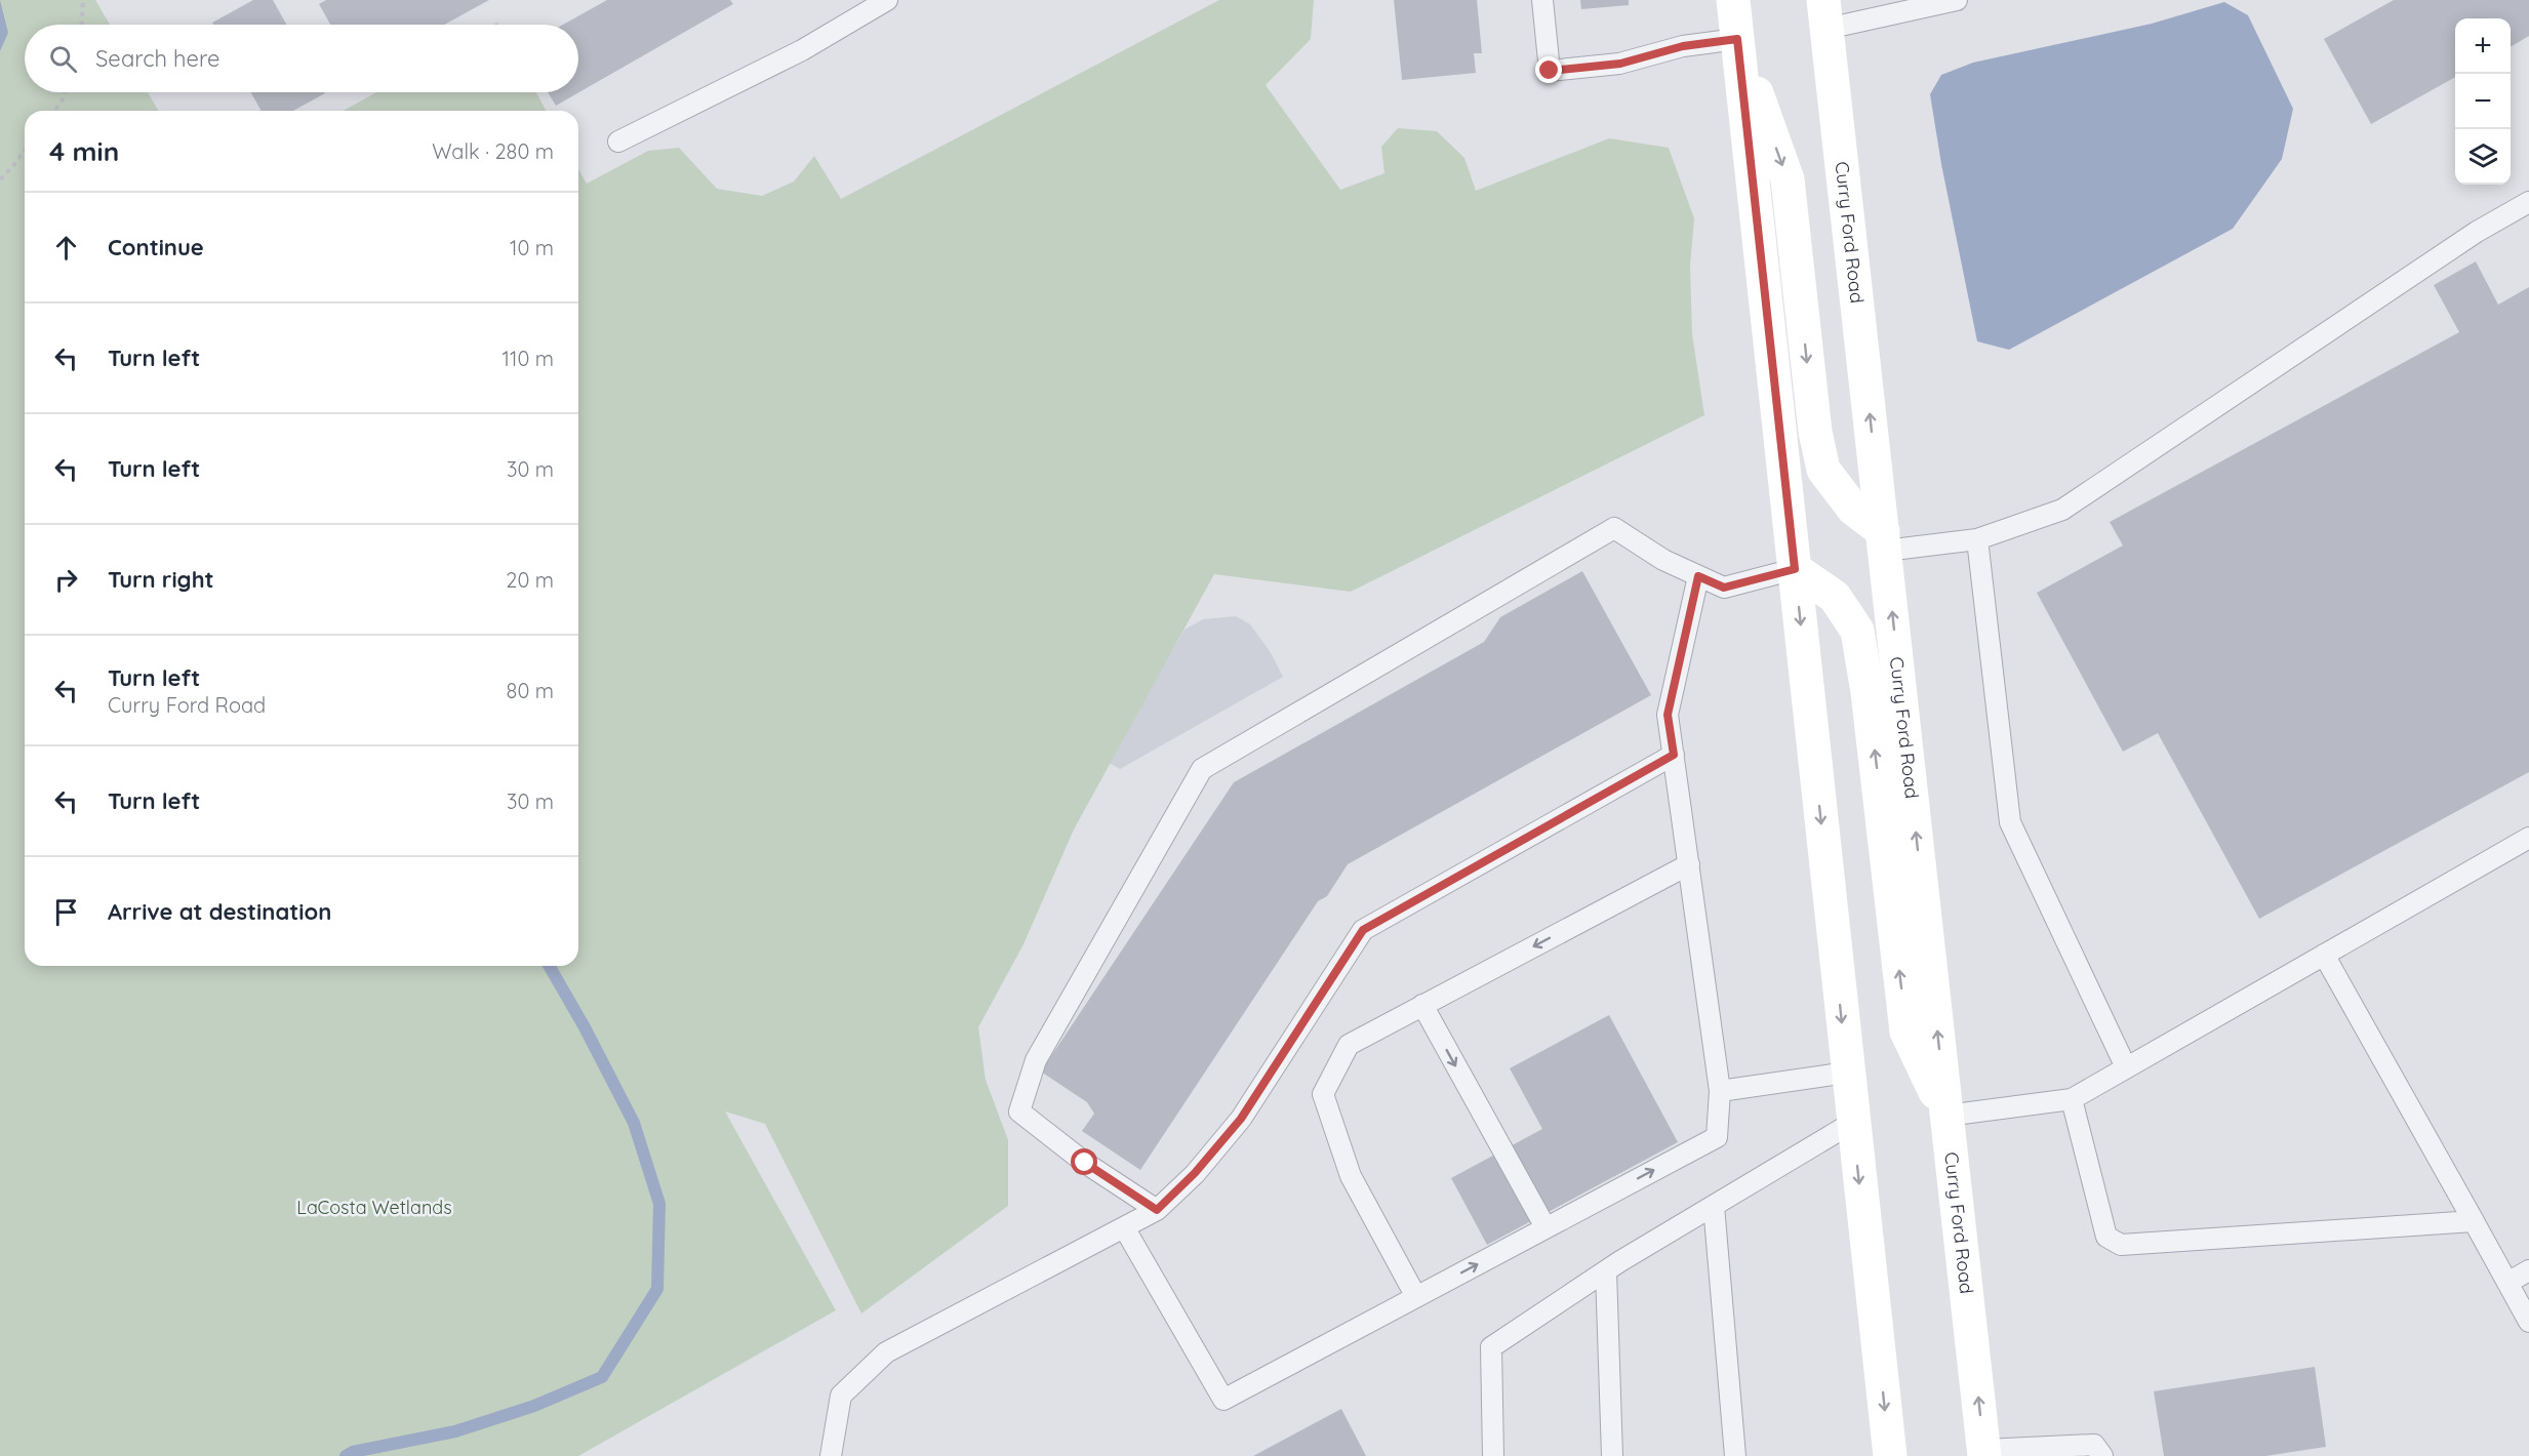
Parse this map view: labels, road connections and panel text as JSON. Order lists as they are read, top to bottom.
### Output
{
  "streets": {
    "main road": ["Curry Ford Road"]
  },
  "parks": ["LaCosta Wetlands"],
  "page": {
    "map_buttons": ["+", "−"],
    "search": "Search here",
    "heading": ["4 min", "Walk · 280 m"],
    "list": [
      ["Continue", "10 m"],
      ["Turn left", "110 m"],
      ["Turn left", "30 m"],
      ["Turn right", "20 m"],
      ["Turn left", "Curry Ford Road", "80 m"],
      ["Turn left", "30 m"],
      "Arrive at destination"
    ]
  }
}
